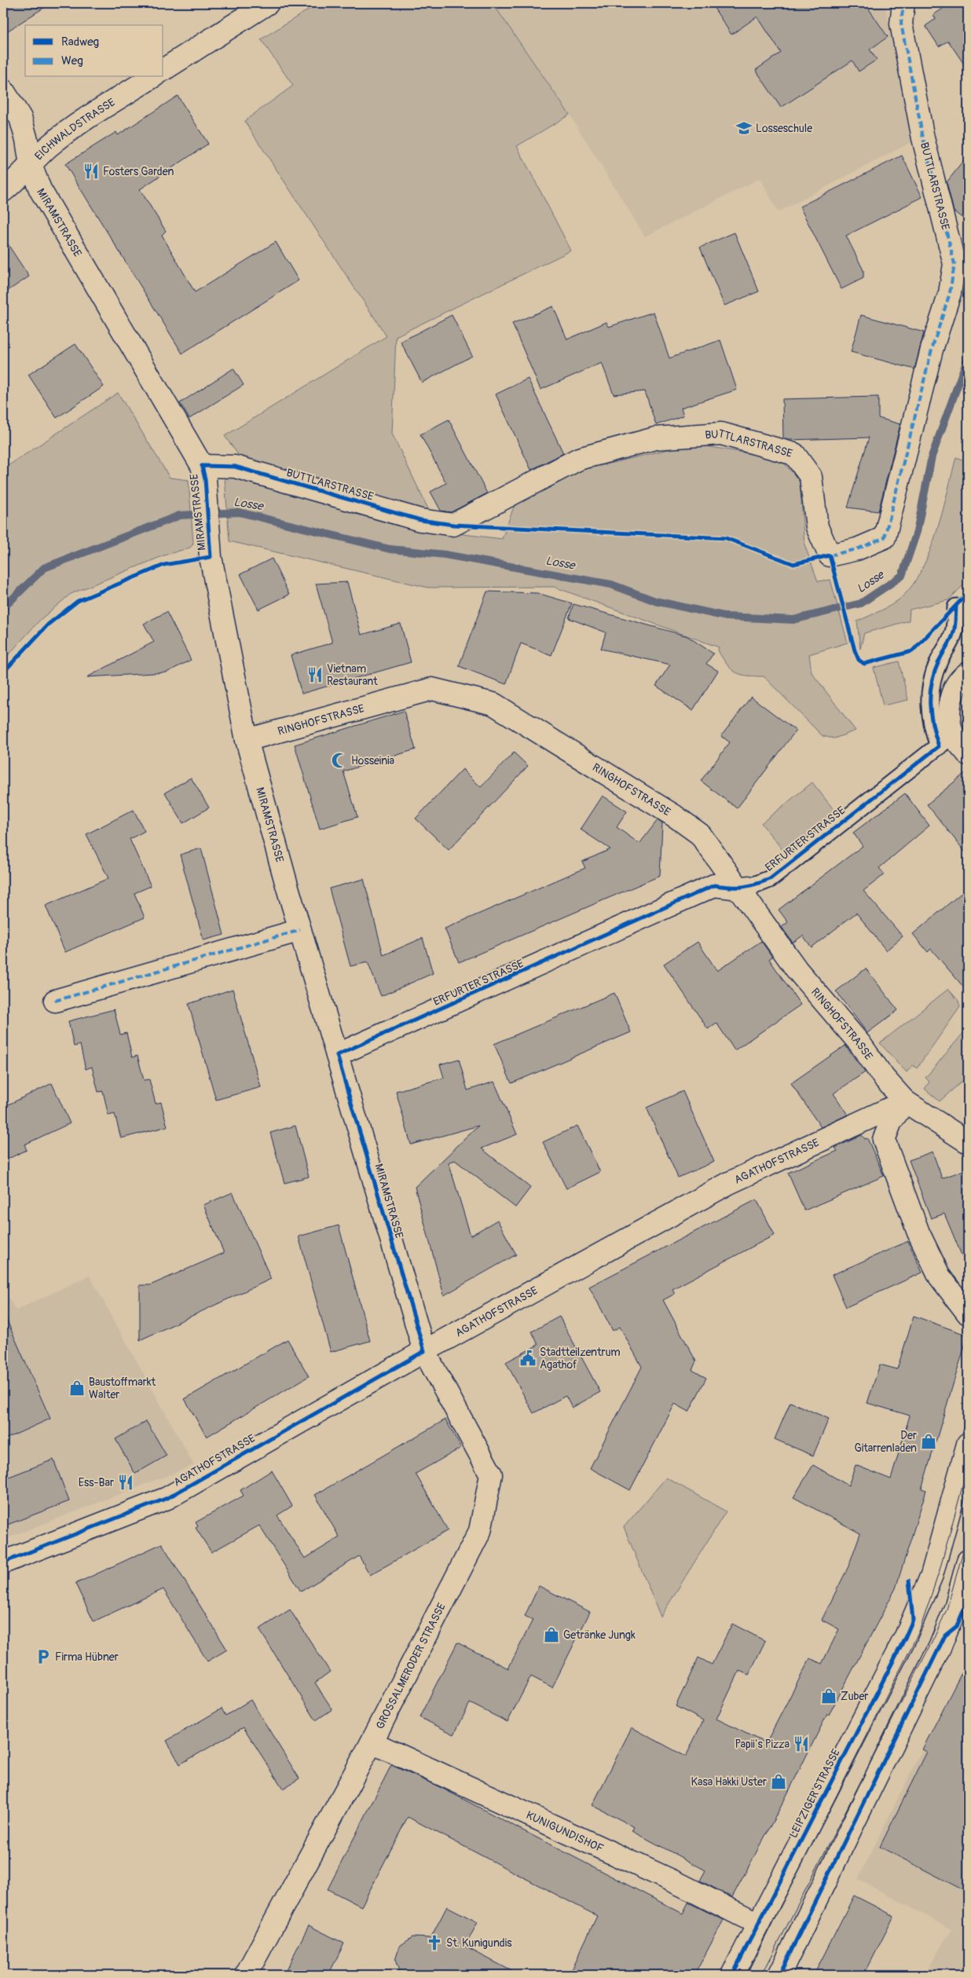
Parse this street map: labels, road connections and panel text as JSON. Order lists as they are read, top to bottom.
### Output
{
  "streets": {
    "street": [
      "EICHWALDSTRASSE",
      "BUTTLARSTRASSE",
      "MIRAMSTRASSE",
      "RINGHOFSTRASSE",
      "ERFURTER STRASSE",
      "AGATHOFSTRASSE",
      "GROSSALMERODER STRASSE",
      "LEIPZIGER STRASSE",
      "KUNIGUNDISHOF"
    ]
  },
  "crossings": [
    ["EICHWALDSTRASSE", "MIRAMSTRASSE"],
    ["BUTTLARSTRASSE", "MIRAMSTRASSE"],
    ["MIRAMSTRASSE", "RINGHOFSTRASSE"],
    ["MIRAMSTRASSE", "ERFURTER STRASSE"],
    ["MIRAMSTRASSE", "AGATHOFSTRASSE"],
    ["MIRAMSTRASSE", "GROSSALMERODER STRASSE"],
    ["RINGHOFSTRASSE", "ERFURTER STRASSE"],
    ["RINGHOFSTRASSE", "AGATHOFSTRASSE"],
    ["AGATHOFSTRASSE", "GROSSALMERODER STRASSE"],
    ["GROSSALMERODER STRASSE", "KUNIGUNDISHOF"],
    ["LEIPZIGER STRASSE", "KUNIGUNDISHOF"]
  ],
  "water": ["Losse"],
  "places": {
    "school or university": ["Losseschule"],
    "restaurant": [
      "Fosters Garden",
      "Vietnam Restaurant",
      "Ess-Bar",
      "Papii‘s Pizza"
    ],
    "mosque": ["Hosseinia"],
    "public building": ["Stadtteilzentrum Agathof"],
    "shop": [
      "Baustoffmarkt Walter",
      "Der Gitarrenladen",
      "Getränke Jungk",
      "Zuber",
      "Kasa Hakki Uster"
    ],
    "parking": ["Firma Hübner"],
    "church": ["St. Kunigundis"]
  },
  "legend": ["Radweg", "Weg"]
}
